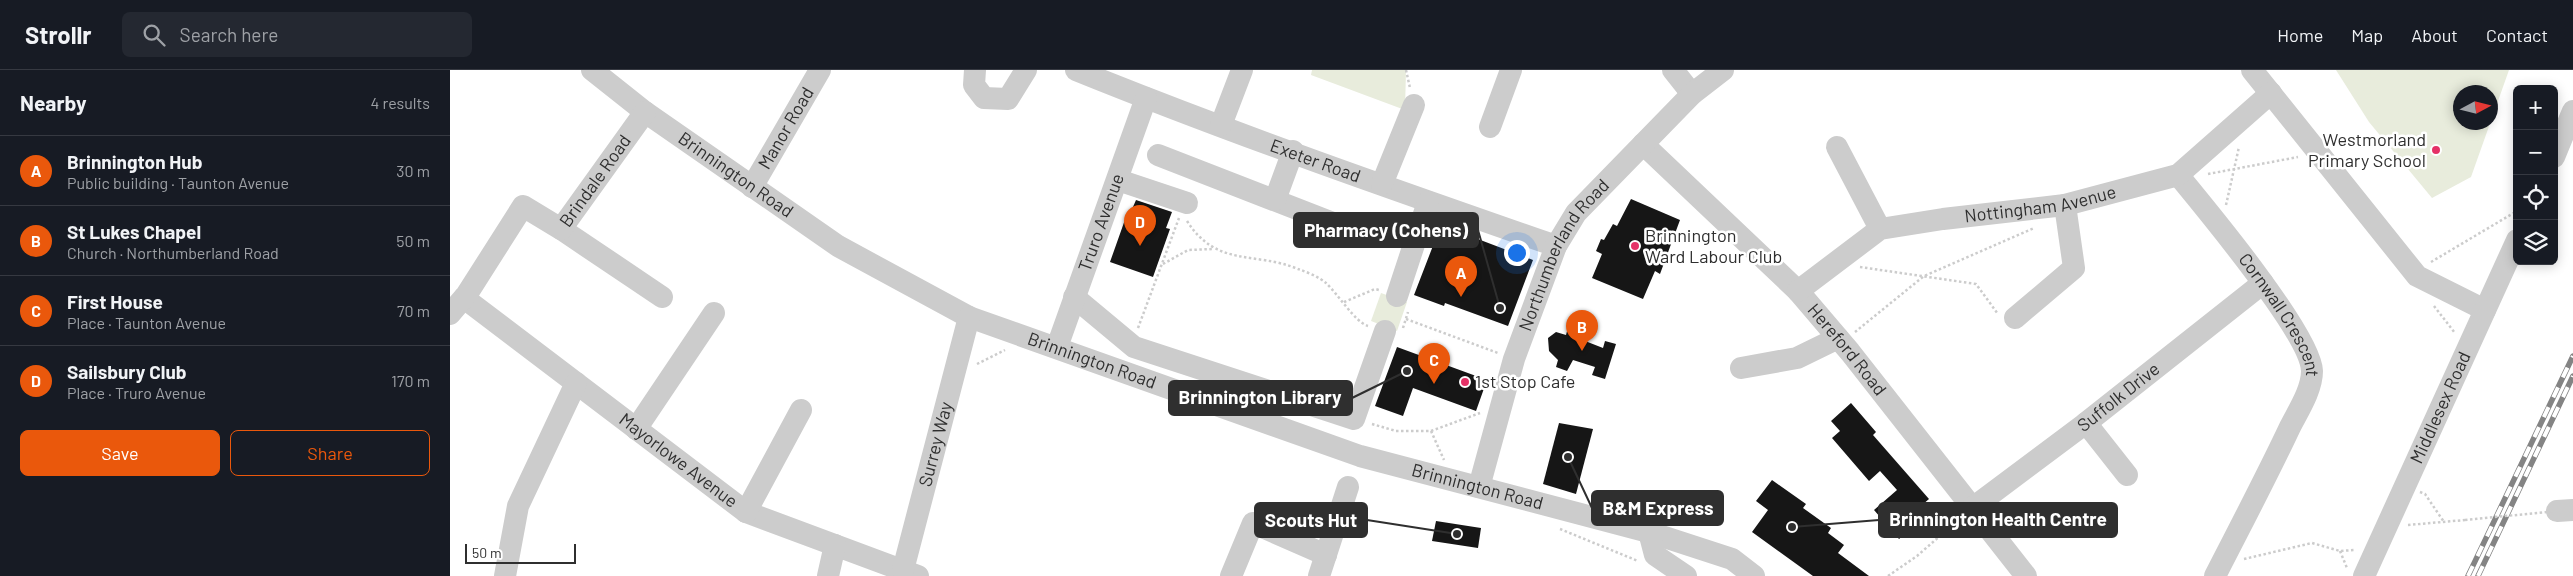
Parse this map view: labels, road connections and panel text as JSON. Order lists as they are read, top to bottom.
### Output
{
  "streets": {
    "street": [
      "Manor Road",
      "Exeter Road",
      "Brinnington Road",
      "Brindale Road",
      "Nottingham Avenue",
      "Truro Avenue",
      "Northumberland Road",
      "Cornwall Crescent",
      "Hereford Road",
      "Suffolk Drive",
      "Middlesex Road",
      "Surrey Way",
      "Mayorlowe Avenue"
    ]
  },
  "crossings": [
    ["Manor Road", "Brinnington Road"],
    ["Exeter Road", "Truro Avenue"],
    ["Exeter Road", "Northumberland Road"],
    ["Brinnington Road", "Brindale Road"],
    ["Brinnington Road", "Truro Avenue"],
    ["Brinnington Road", "Northumberland Road"],
    ["Brinnington Road", "Surrey Way"],
    ["Brindale Road", "Mayorlowe Avenue"],
    ["Nottingham Avenue", "Cornwall Crescent"],
    ["Nottingham Avenue", "Hereford Road"],
    ["Northumberland Road", "Hereford Road"],
    ["Cornwall Crescent", "Suffolk Drive"],
    ["Hereford Road", "Suffolk Drive"],
    ["Surrey Way", "Mayorlowe Avenue"]
  ],
  "places": [
    "Westmorland Primary School",
    "Brinnington Ward Labour Club",
    "Pharmacy (Cohens)",
    "Brinnington Library",
    "1st Stop Cafe",
    "B&M Express",
    "Brinnington Health Centre",
    "Scouts Hut"
  ],
  "scale_bar": "50 m",
  "north": "right",
  "page": {
    "header": "Strollr",
    "search": "Search here",
    "nav": [
      "Home",
      "Map",
      "About",
      "Contact"
    ],
    "heading": ["Nearby", "4 results"],
    "map_buttons": ["+", "−"],
    "list": [
      {
        "mark": "A",
        "name": "Brinnington Hub",
        "note": "Public building · Taunton Avenue",
        "value": "30 m"
      },
      {
        "mark": "B",
        "name": "St Lukes Chapel",
        "note": "Church · Northumberland Road",
        "value": "50 m"
      },
      {
        "mark": "C",
        "name": "First House",
        "note": "Place · Taunton Avenue",
        "value": "70 m"
      },
      {
        "mark": "D",
        "name": "Sailsbury Club",
        "note": "Place · Truro Avenue",
        "value": "170 m"
      }
    ],
    "pins": [
      "D",
      "A",
      "B",
      "C"
    ],
    "buttons": ["Save", "Share"],
    "scale": "50 m"
  }
}
